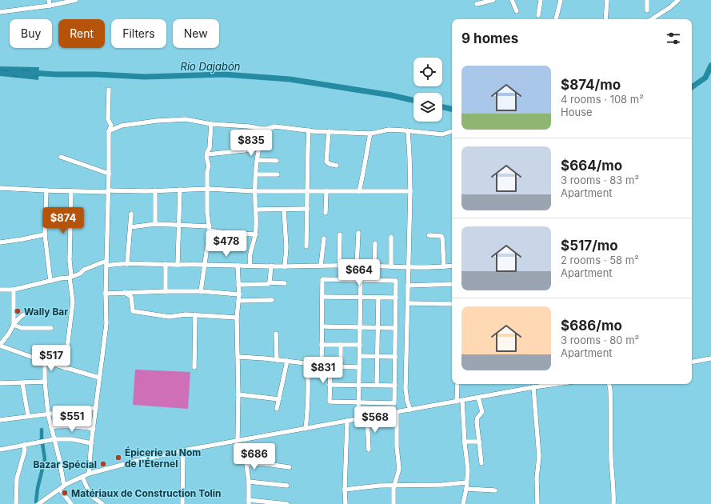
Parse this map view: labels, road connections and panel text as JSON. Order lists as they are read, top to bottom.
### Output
{
  "water": ["Río Dajabón"],
  "places": [
    "Wally Bar",
    "Épicerie au Nom de l'Éternel",
    "Bazar Spécial",
    "Matériaux de Construction Tolin"
  ],
  "page": {
    "chip": [
      "Buy",
      "Rent",
      "Filters",
      "New"
    ],
    "heading": "9 homes",
    "list": [
      {
        "name": "$874/mo",
        "note": "4 rooms · 108 m² · House"
      },
      {
        "name": "$664/mo",
        "note": "3 rooms · 83 m² · Apartment"
      },
      {
        "name": "$517/mo",
        "note": "2 rooms · 58 m² · Apartment"
      },
      {
        "name": "$686/mo",
        "note": "3 rooms · 80 m² · Apartment"
      }
    ],
    "price": [
      "$835",
      "$874",
      "$478",
      "$664",
      "$517",
      "$831",
      "$551",
      "$568",
      "$686"
    ]
  }
}
